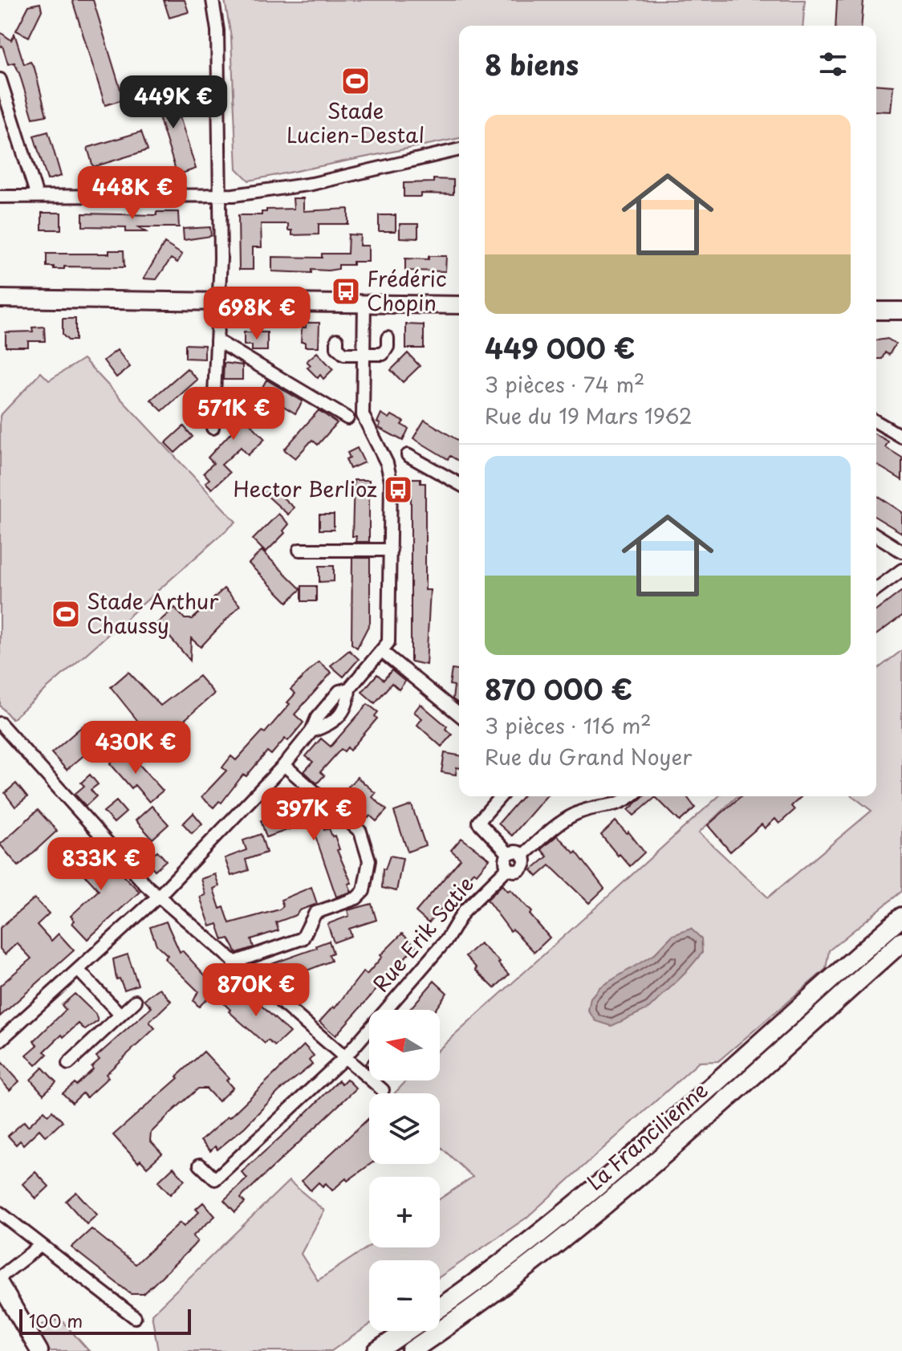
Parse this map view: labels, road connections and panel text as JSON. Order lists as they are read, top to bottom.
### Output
{
  "streets": {
    "highway": ["La Francilienne"],
    "street": ["Rue Erik Satie"]
  },
  "places": {
    "sports": ["Stade Lucien-Destal", "Stade Arthur Chaussy"],
    "bus stop": ["Frédéric Chopin", "Hector Berlioz"]
  },
  "scale_bar": "100 m",
  "north": "left",
  "page": {
    "heading": "8 biens",
    "price": [
      "449K €",
      "448K €",
      "698K €",
      "571K €",
      "430K €",
      "397K €",
      "833K €",
      "870K €"
    ],
    "list": [
      {
        "name": "449 000 €",
        "note": "3 pièces · 74 m² · Rue du 19 Mars 1962"
      },
      {
        "name": "870 000 €",
        "note": "3 pièces · 116 m² · Rue du Grand Noyer"
      }
    ],
    "map_buttons": ["+", "−"],
    "scale": "100 m"
  }
}
